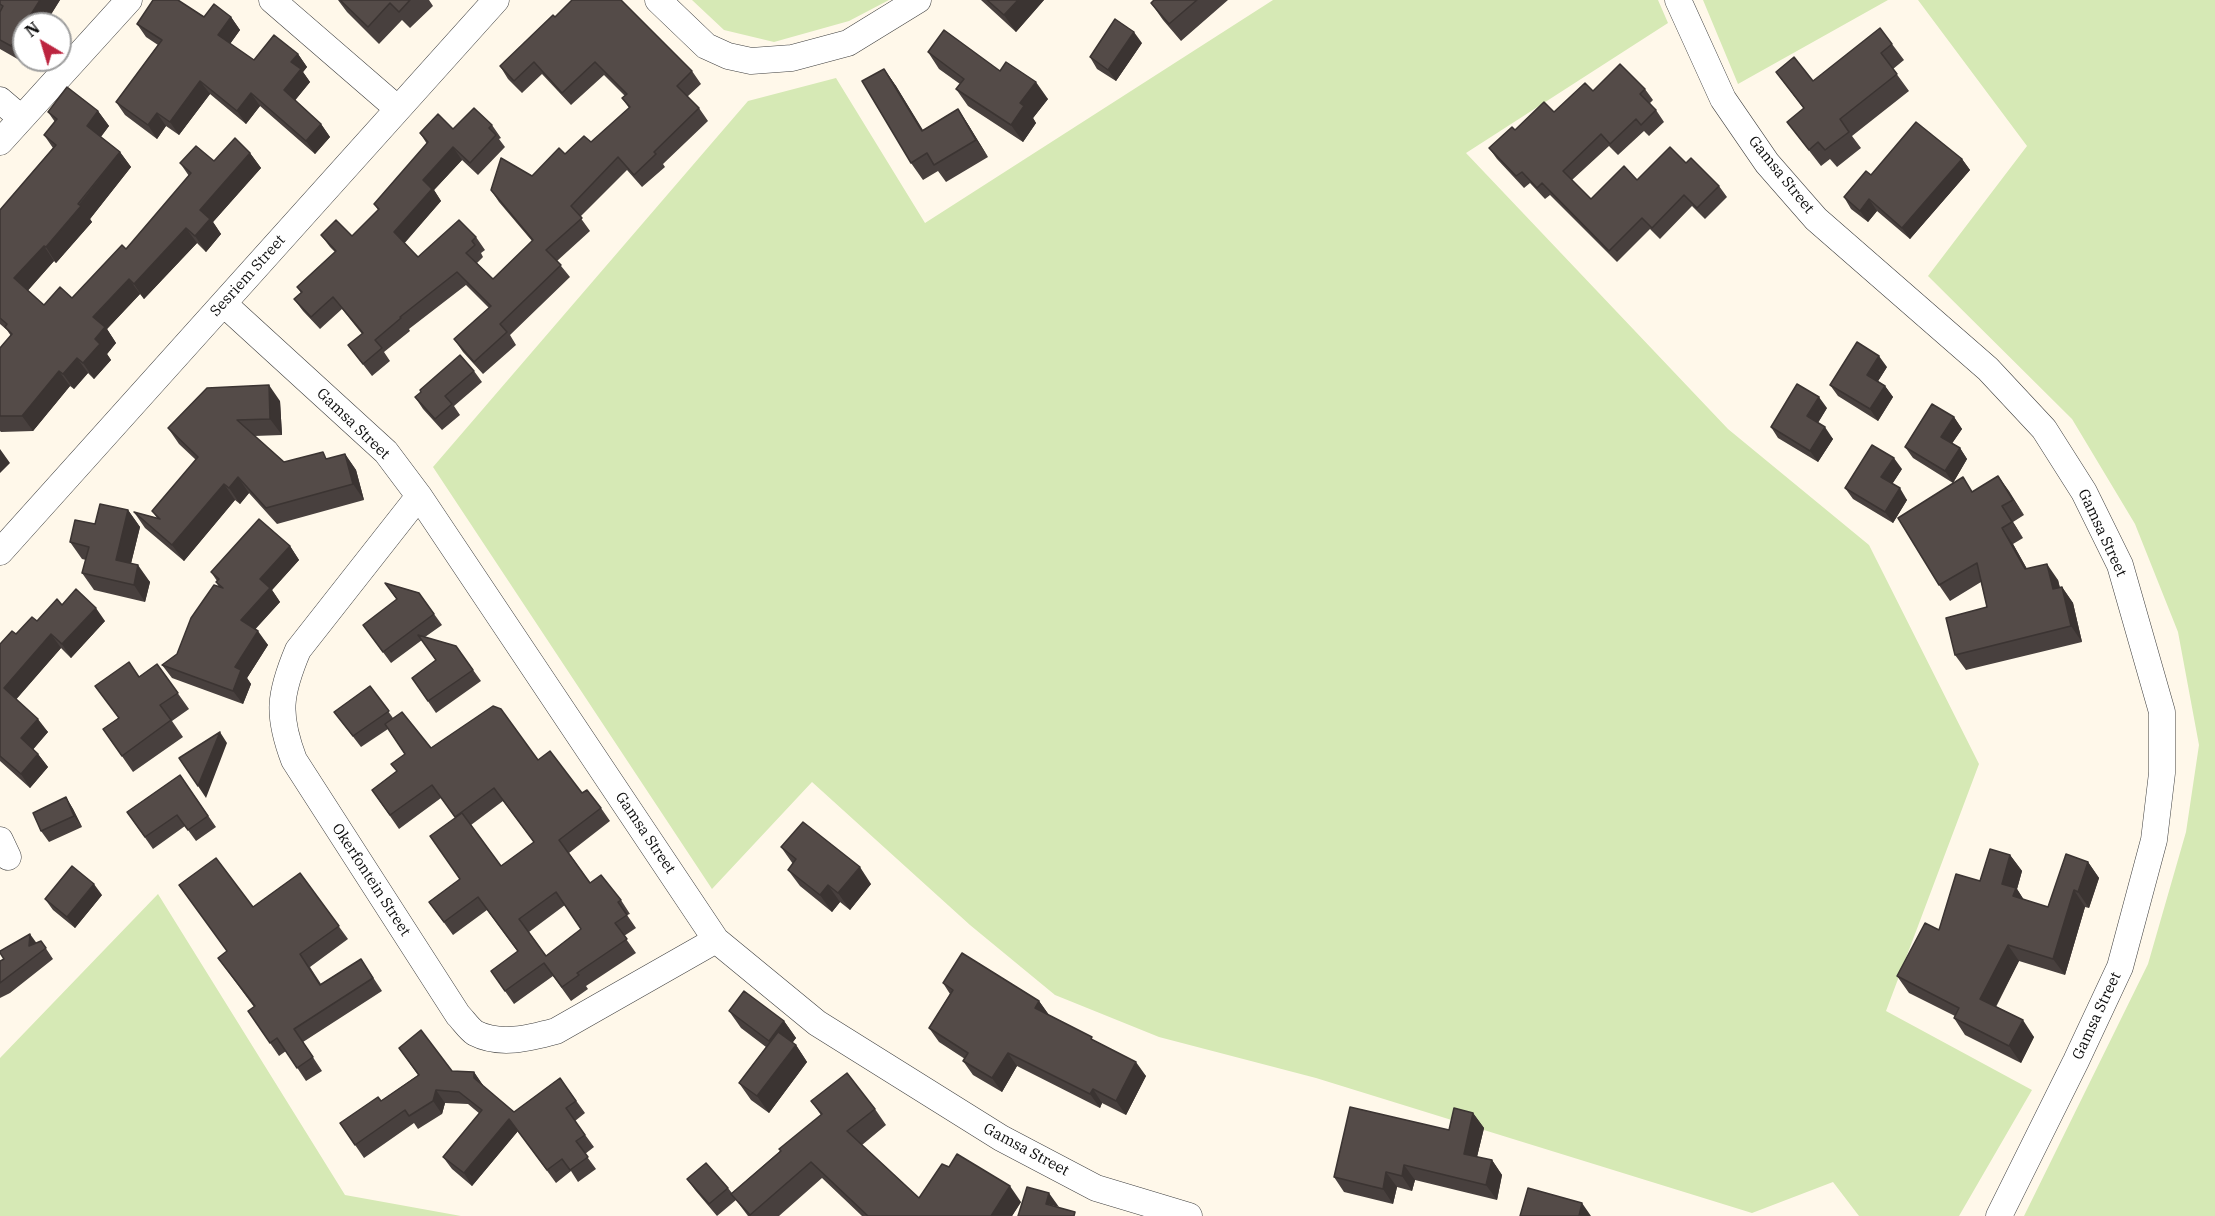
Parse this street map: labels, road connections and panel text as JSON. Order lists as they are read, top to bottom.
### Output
{
  "streets": {
    "street": ["Gamsa Street", "Sesriem Street", "Okerfontein Street"]
  },
  "crossings": [
    ["Gamsa Street", "Sesriem Street"],
    ["Gamsa Street", "Okerfontein Street"]
  ],
  "north": "top left"
}
